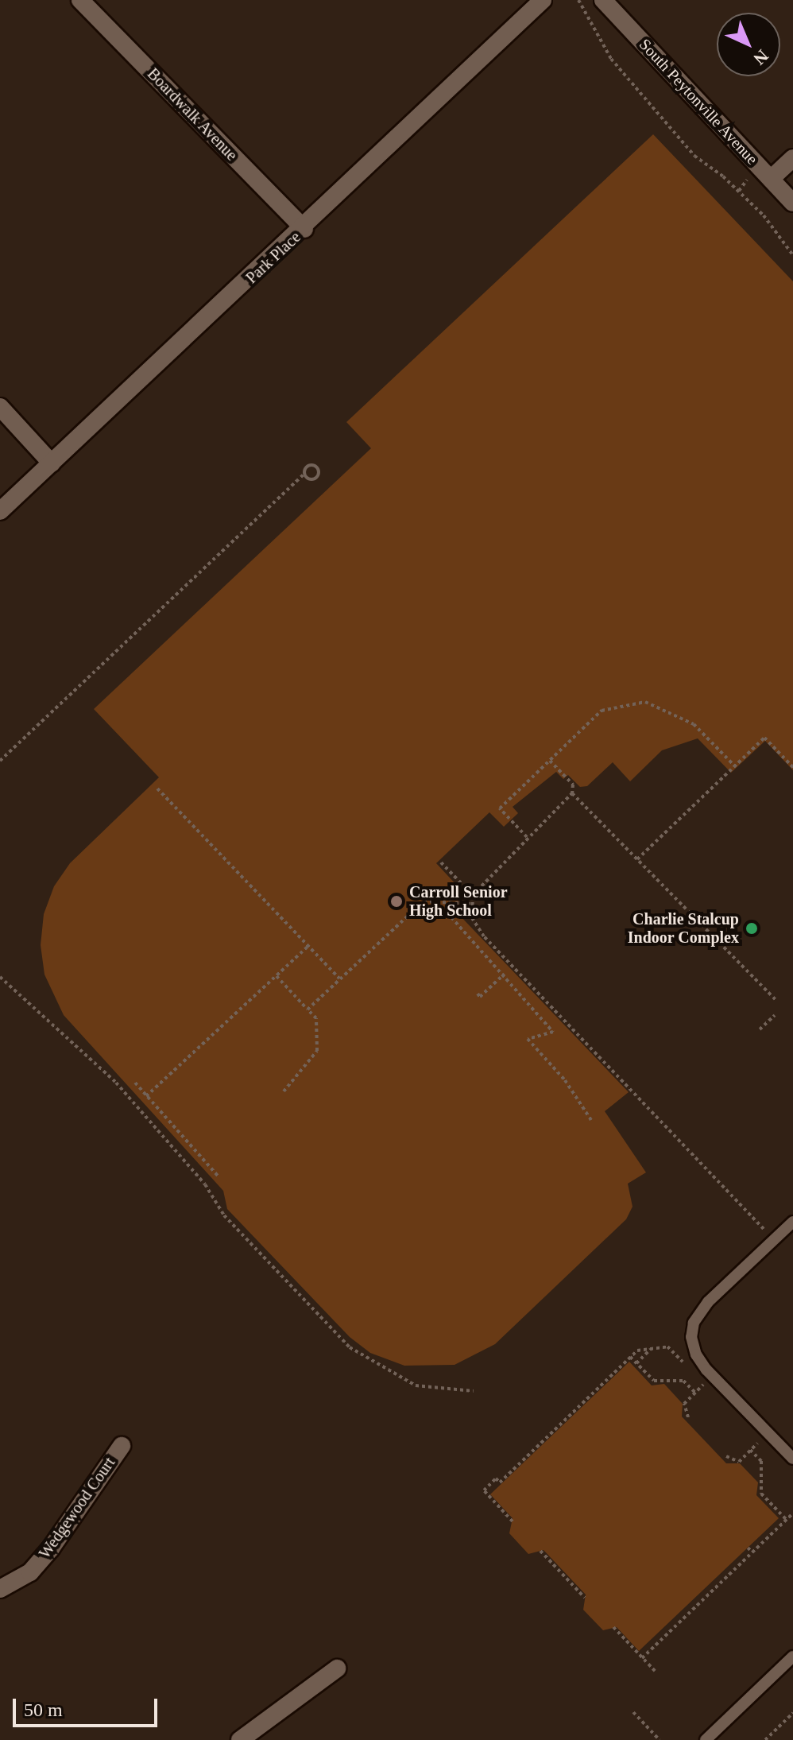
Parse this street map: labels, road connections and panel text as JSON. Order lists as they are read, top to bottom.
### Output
{
  "streets": {
    "street": [
      "South Peytonville Avenue",
      "Boardwalk Avenue",
      "Park Place",
      "Wedgewood Court"
    ]
  },
  "crossings": [
    ["Boardwalk Avenue", "Park Place"]
  ],
  "places": ["Carroll Senior High School", "Charlie Stalcup Indoor Complex"],
  "scale_bar": "50 m",
  "north": "bottom right"
}
